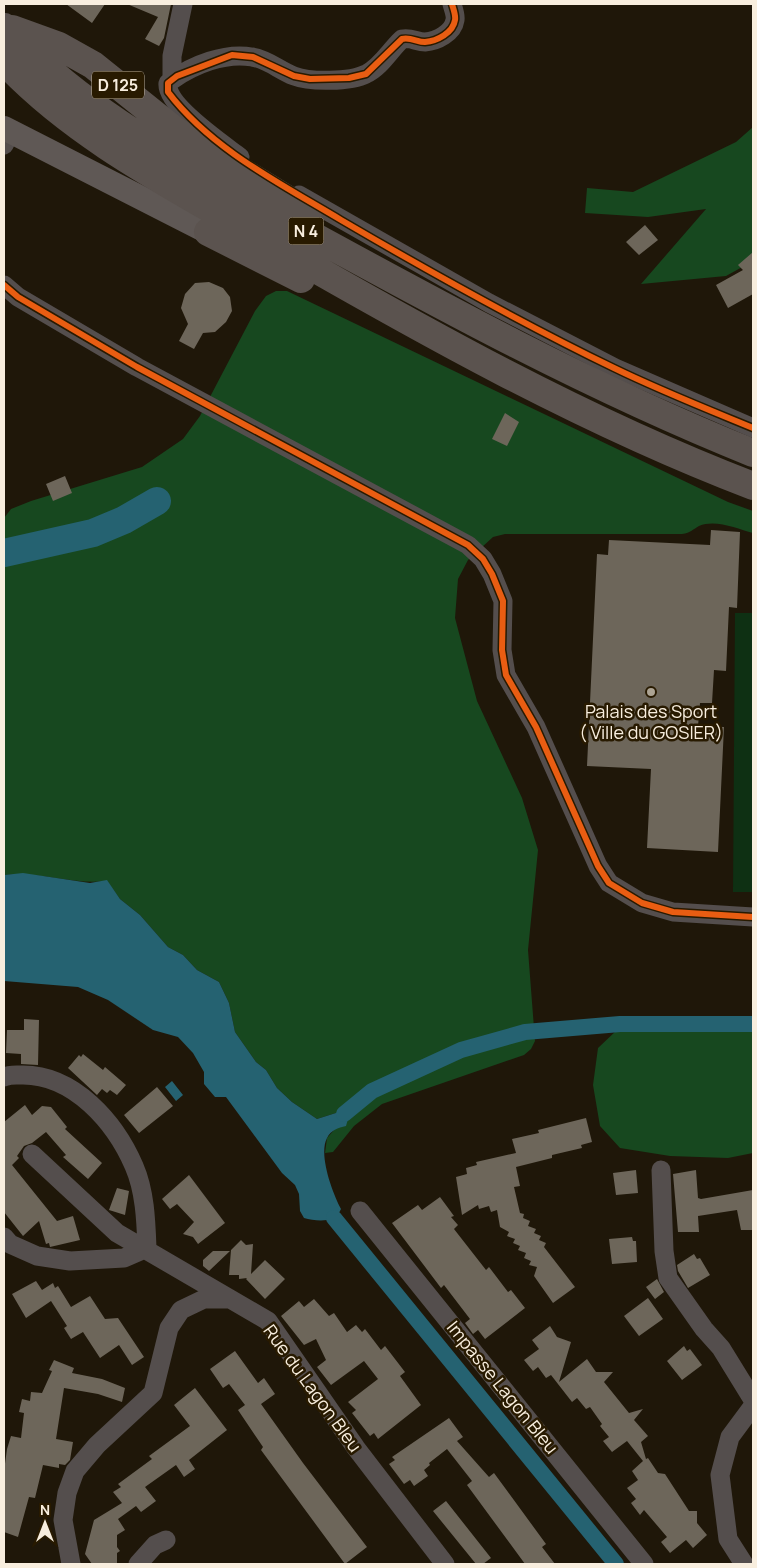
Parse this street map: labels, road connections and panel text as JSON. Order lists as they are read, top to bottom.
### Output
{
  "streets": {
    "highway": ["D 125", "N 4"],
    "street": ["Impasse Lagon Bleu", "Rue du Lagon Bleu"]
  },
  "crossings": [
    ["D 125", "N 4"]
  ],
  "places": ["Palais des Sport ( Ville du GOSIER)"],
  "north": "top"
}
